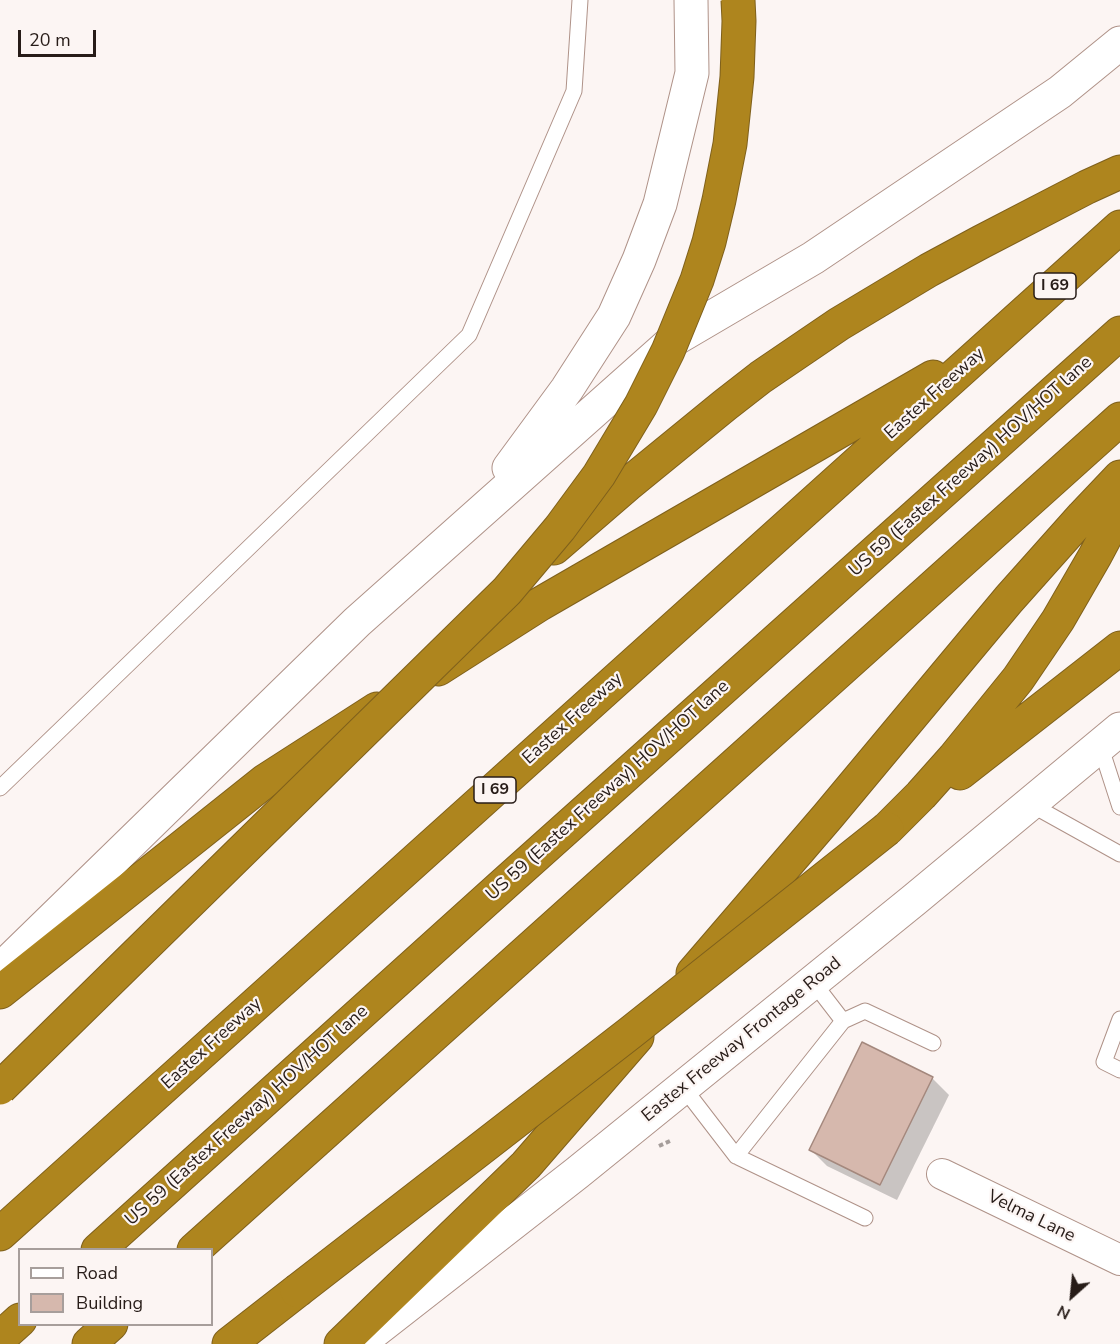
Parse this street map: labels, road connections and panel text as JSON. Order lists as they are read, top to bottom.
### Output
{
  "streets": {
    "highway": ["I 69", "Eastex Freeway", "US 59 (Eastex Freeway) HOV/HOT lane"],
    "main road": ["Eastex Freeway Frontage Road"],
    "street": ["Velma Lane"]
  },
  "legend": ["Road", "Building"],
  "scale_bar": "20 m",
  "north": "bottom left"
}
